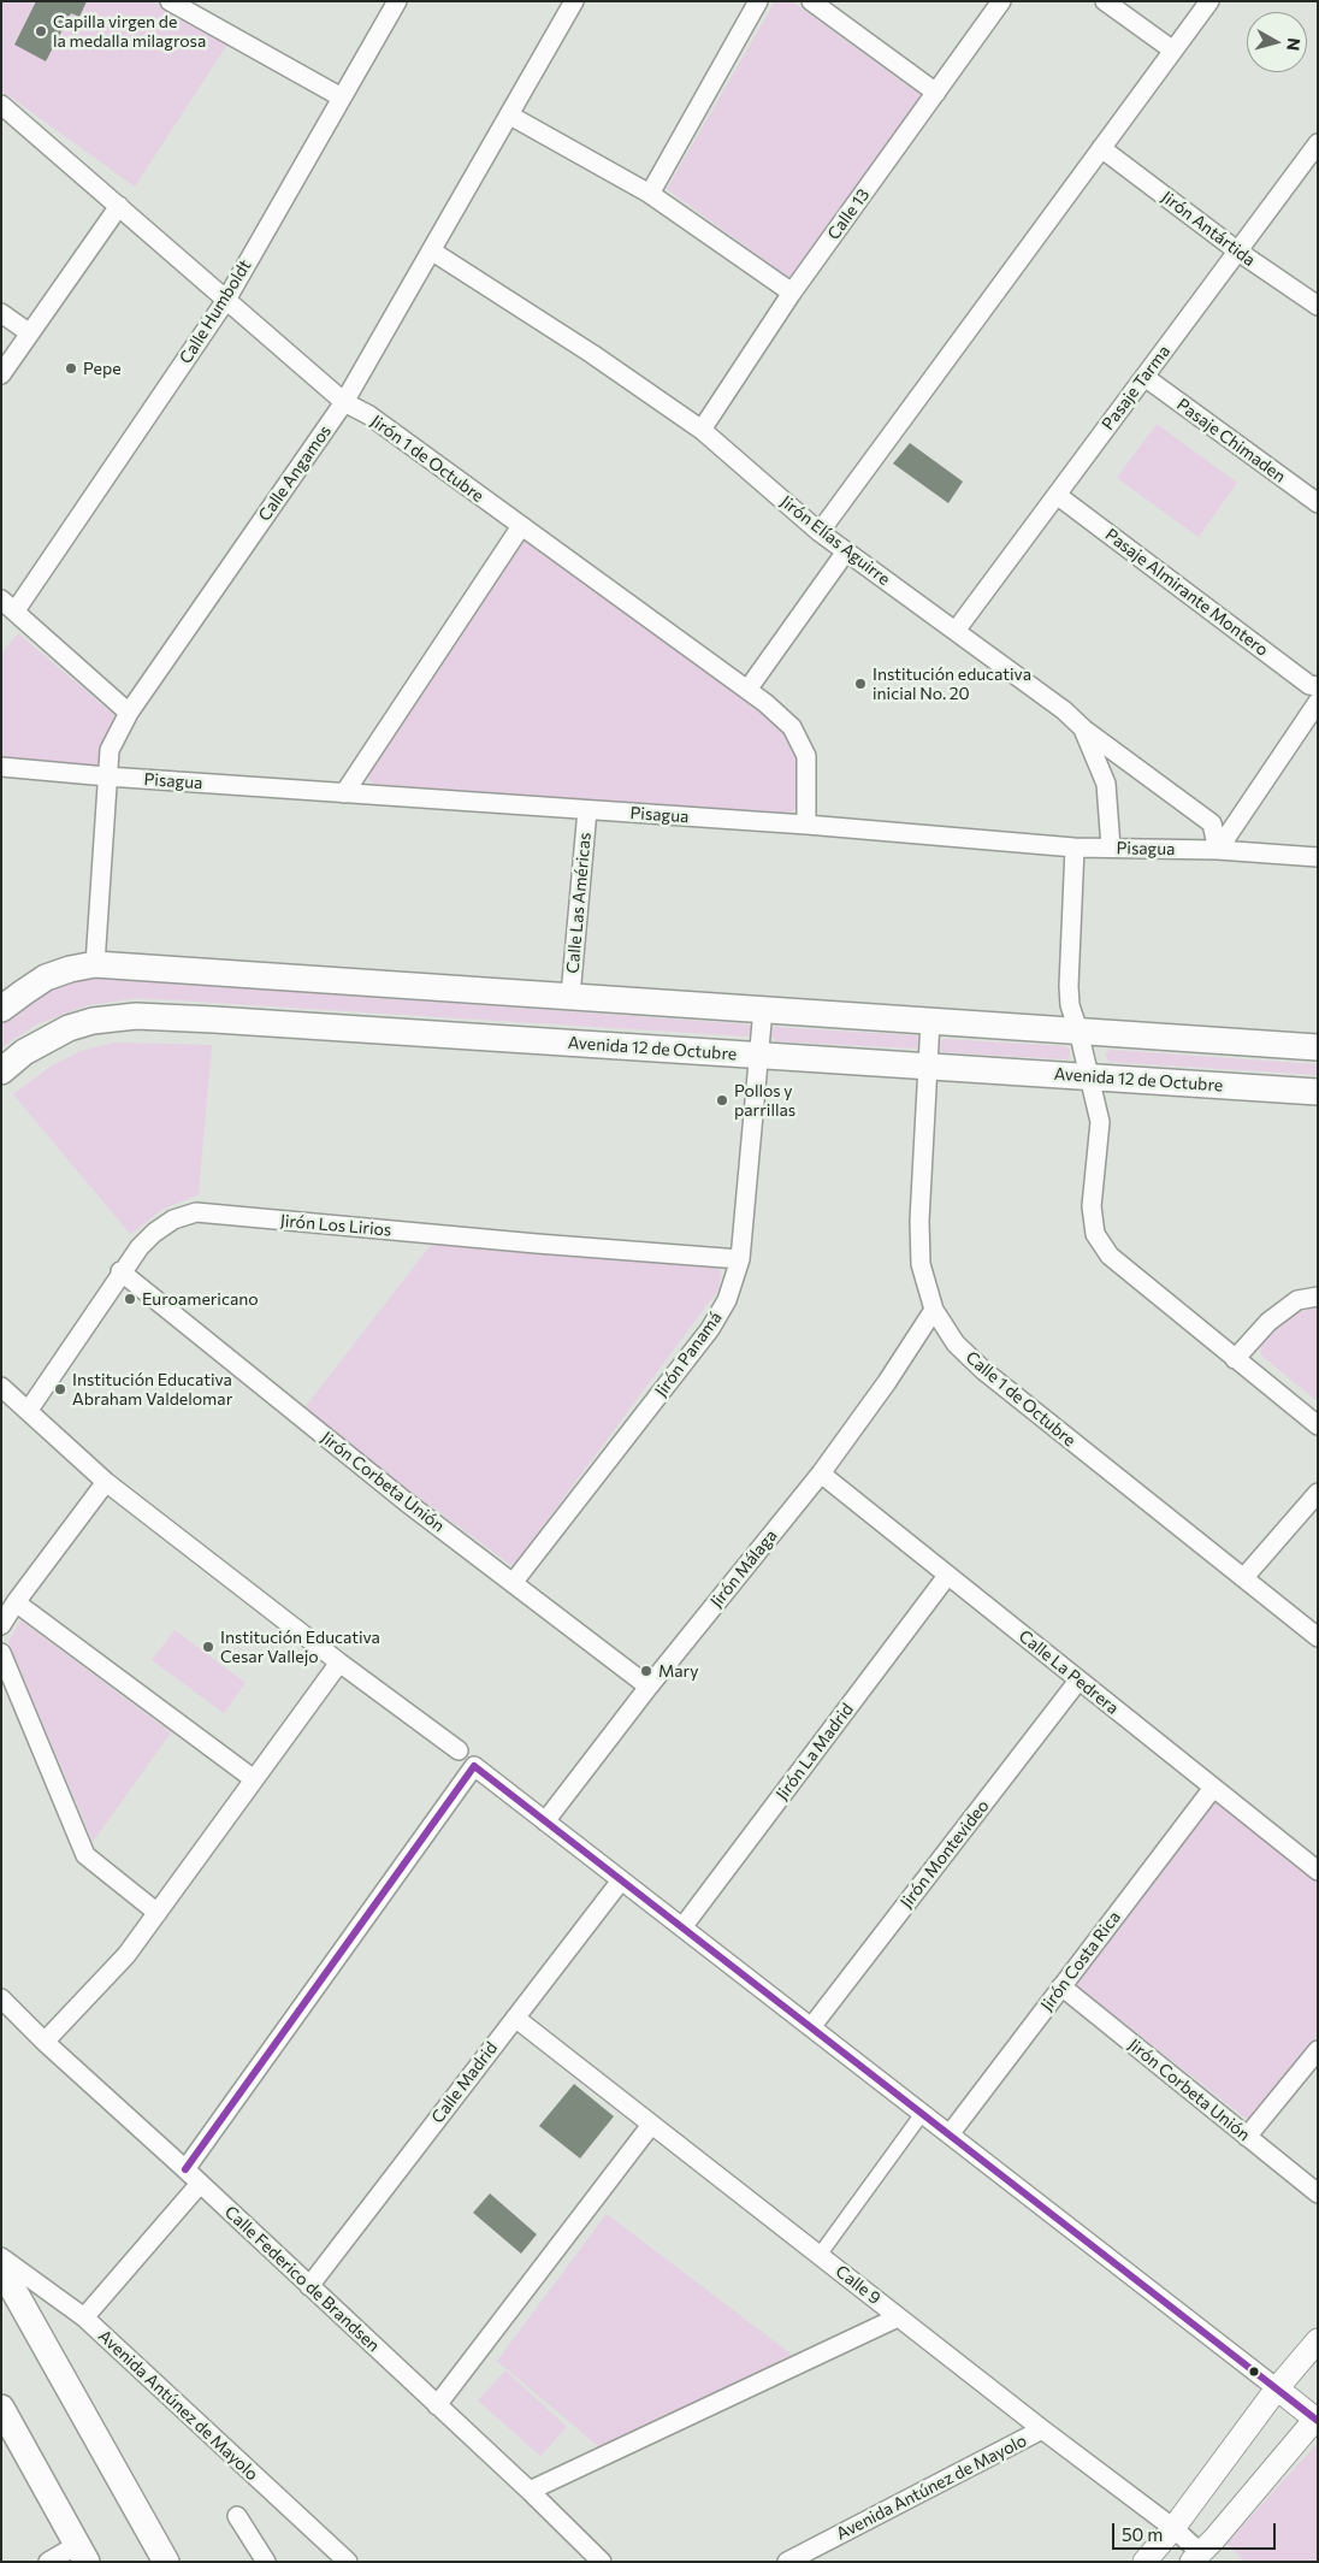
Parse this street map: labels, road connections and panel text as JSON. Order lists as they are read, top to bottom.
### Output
{
  "streets": {
    "main road": ["Avenida 12 de Octubre"],
    "street": [
      "Calle 13",
      "Jirón Antártida",
      "Calle Humboldt",
      "Pasaje Tarma",
      "Pasaje Chimaden",
      "Jirón 1 de Octubre",
      "Calle Angamos",
      "Jirón Elías Aguirre",
      "Pasaje Almirante Montero",
      "Pisagua",
      "Calle Las Américas",
      "Jirón Los Lirios",
      "Jirón Panamá",
      "Calle 1 de Octubre",
      "Jirón Corbeta Unión",
      "Jirón Málaga",
      "Calle La Pedrera",
      "Jirón La Madrid",
      "Jirón Montevideo",
      "Jirón Costa Rica",
      "Calle Madrid",
      "Calle Federico de Brandsen",
      "Calle 9",
      "Avenida Antúnez de Mayolo"
    ]
  },
  "crossings": [
    ["Calle 13", "Jirón Elías Aguirre"],
    ["Jirón Antártida", "Pasaje Tarma"],
    ["Calle Humboldt", "Jirón 1 de Octubre"],
    ["Pasaje Tarma", "Pasaje Chimaden"],
    ["Pasaje Tarma", "Jirón Elías Aguirre"],
    ["Pasaje Tarma", "Pasaje Almirante Montero"],
    ["Jirón 1 de Octubre", "Calle Angamos"],
    ["Jirón 1 de Octubre", "Pisagua"],
    ["Calle Angamos", "Jirón Elías Aguirre"],
    ["Calle Angamos", "Pisagua"],
    ["Jirón Elías Aguirre", "Pisagua"],
    ["Pisagua", "Calle Las Américas"],
    ["Avenida 12 de Octubre", "Jirón Panamá"],
    ["Avenida 12 de Octubre", "Calle 1 de Octubre"],
    ["Jirón Los Lirios", "Jirón Panamá"],
    ["Jirón Los Lirios", "Jirón Corbeta Unión"],
    ["Jirón Panamá", "Jirón Corbeta Unión"],
    ["Calle 1 de Octubre", "Jirón Málaga"],
    ["Jirón Corbeta Unión", "Jirón Málaga"],
    ["Jirón Corbeta Unión", "Jirón Costa Rica"],
    ["Jirón Málaga", "Calle La Pedrera"],
    ["Calle La Pedrera", "Jirón La Madrid"],
    ["Calle La Pedrera", "Jirón Montevideo"],
    ["Calle La Pedrera", "Jirón Costa Rica"],
    ["Calle Madrid", "Calle Federico de Brandsen"],
    ["Calle Madrid", "Calle 9"],
    ["Calle 9", "Avenida Antúnez de Mayolo"]
  ],
  "places": [
    "Capilla virgen de la medalla milagrosa",
    "Pepe",
    "Institución educativa inicial No. 20",
    "Pollos y parrillas",
    "Euroamericano",
    "Institución Educativa Abraham Valdelomar",
    "Institución Educativa Cesar Vallejo",
    "Mary"
  ],
  "scale_bar": "50 m",
  "north": "right"
}
